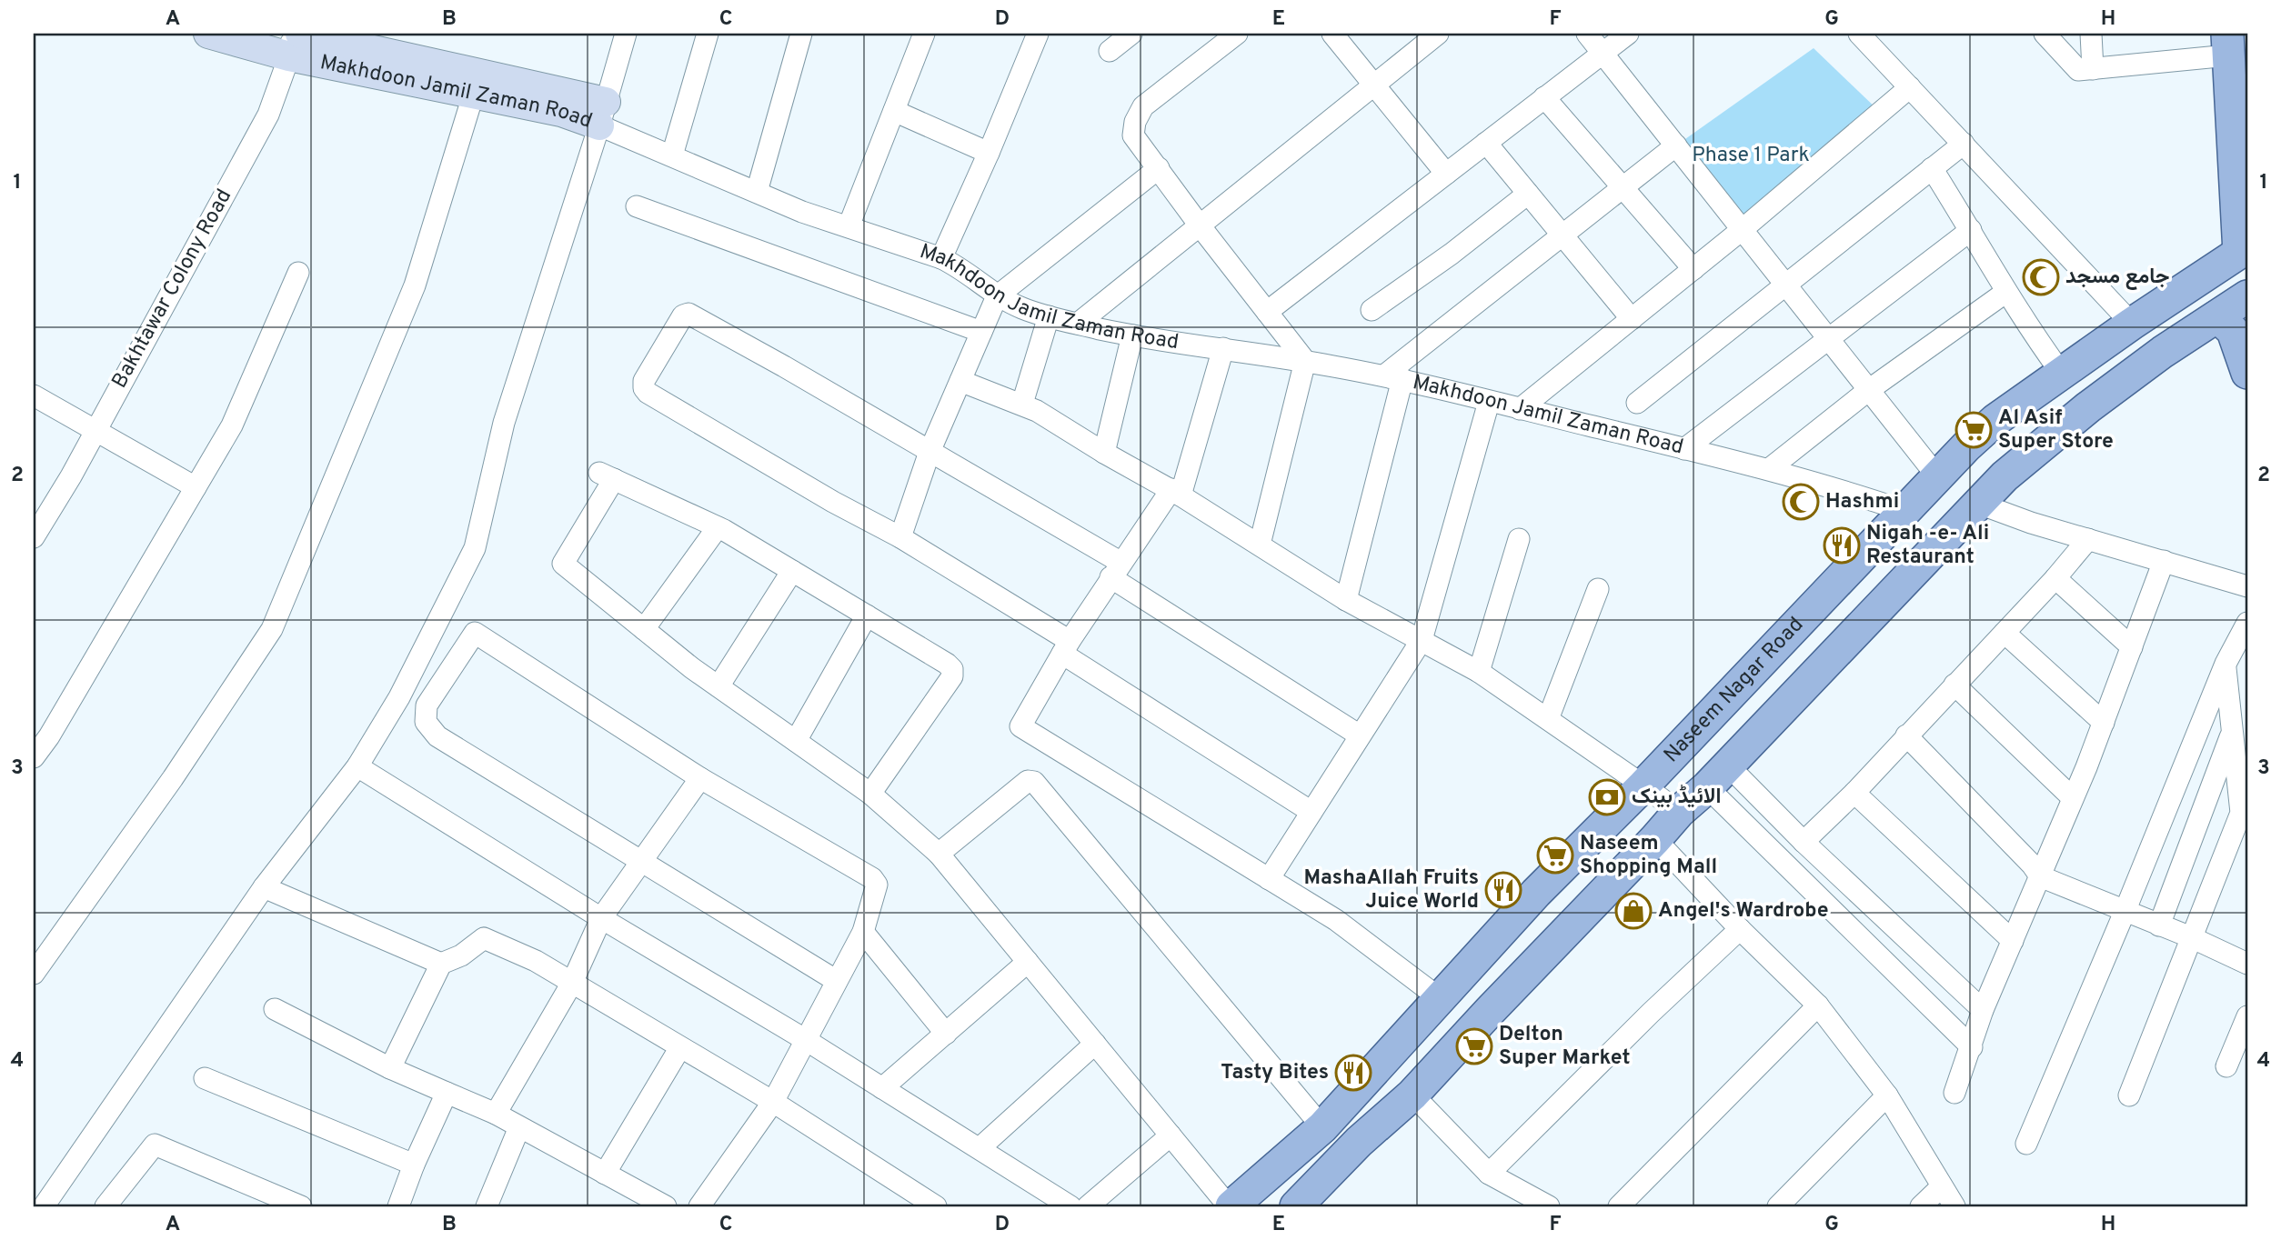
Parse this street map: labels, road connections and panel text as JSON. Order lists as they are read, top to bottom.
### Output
{
  "streets": {
    "main road": ["Naseem Nagar Road"],
    "street": ["Makhdoon Jamil Zaman Road", "Bakhtawar Colony Road"]
  },
  "crossings": [
    ["Makhdoon Jamil Zaman Road", "Bakhtawar Colony Road"],
    ["Makhdoon Jamil Zaman Road", "Naseem Nagar Road"]
  ],
  "parks": ["Phase 1 Park"],
  "places": {
    "mosque": ["جامع مسجد", "Hashmi"],
    "supermarket": ["Al Asif Super Store", "Naseem Shopping Mall", "Delton Super Market"],
    "restaurant": ["Nigah -e- Ali Restaurant", "MashaAllah Fruits Juice World", "Tasty Bites"],
    "bank": ["الائیڈ بینک"],
    "shop": ["Angel's Wardrobe"]
  },
  "grid": {
    "columns": [
      "A",
      "B",
      "C",
      "D",
      "E",
      "F",
      "G",
      "H"
    ],
    "rows": [
      "1",
      "2",
      "3",
      "4"
    ]
  }
}
